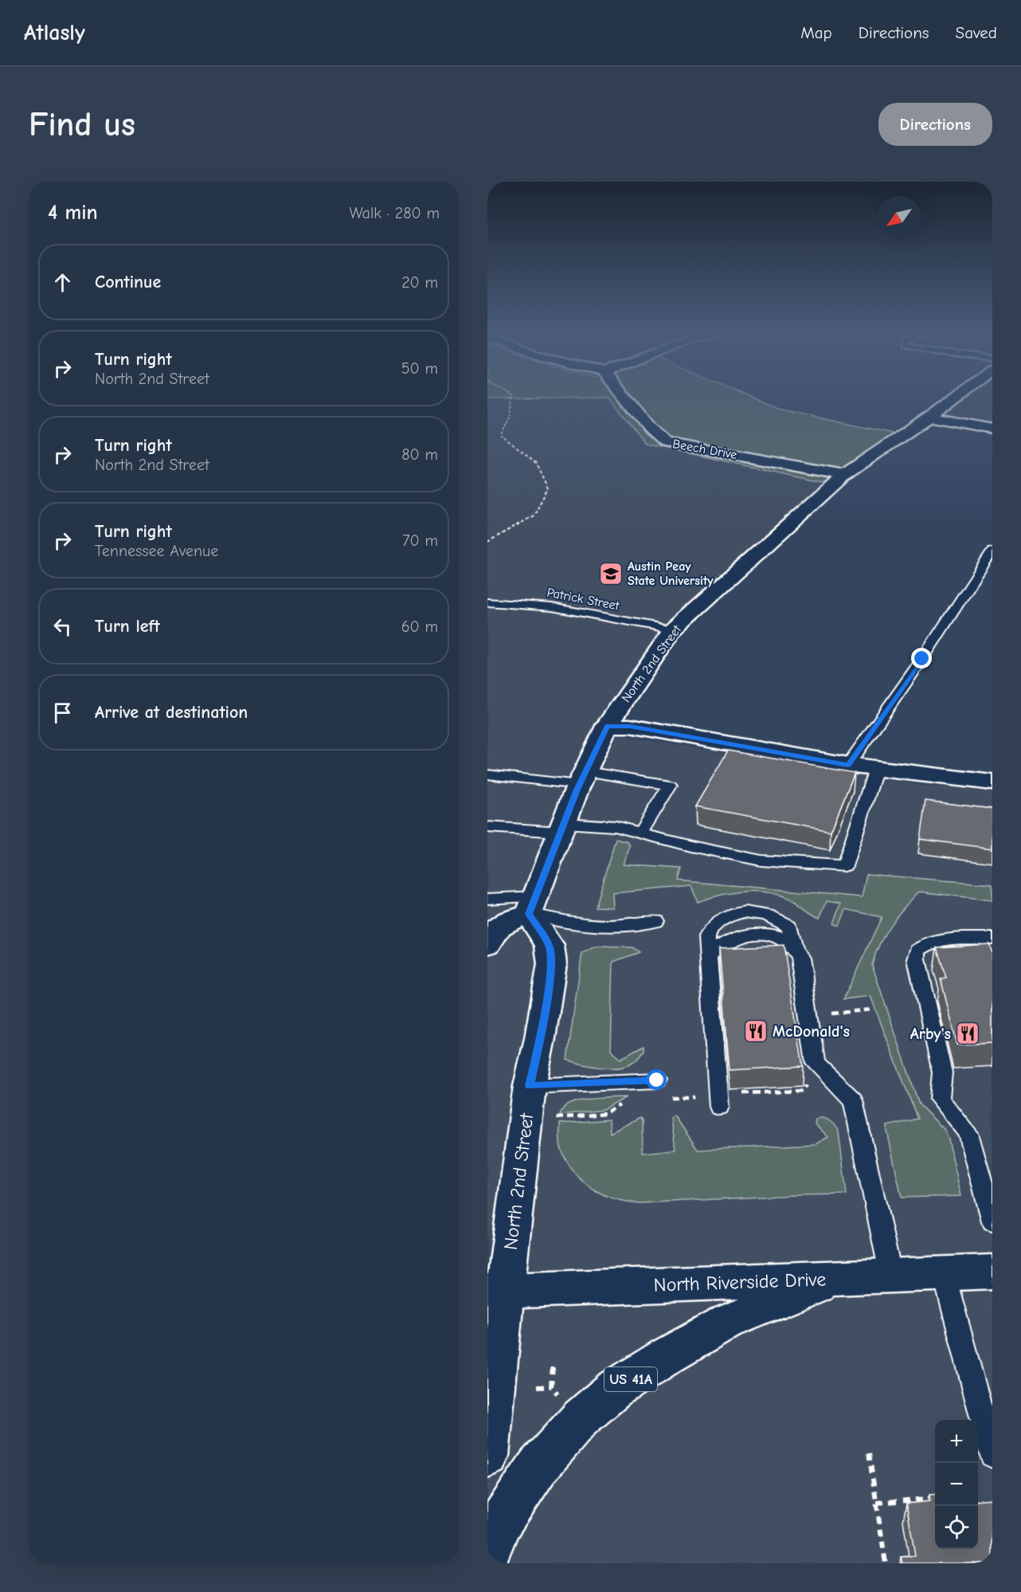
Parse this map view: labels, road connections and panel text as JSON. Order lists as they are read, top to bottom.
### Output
{
  "streets": {
    "main road": [
      "Beech Drive",
      "North 2nd Street",
      "North Riverside Drive",
      "US 41A"
    ],
    "lane": ["Patrick Street"]
  },
  "crossings": [
    ["Beech Drive", "North 2nd Street"],
    ["Patrick Street", "North 2nd Street"],
    ["North 2nd Street", "North Riverside Drive"],
    ["North Riverside Drive", "US 41A"]
  ],
  "places": {
    "school or university": ["Austin Peay State University"],
    "restaurant": ["McDonald's", "Arby's"]
  },
  "north": "bottom left",
  "page": {
    "header": "Atlasly",
    "nav": ["Map", "Directions", "Saved"],
    "buttons": "Directions",
    "title": "Find us",
    "heading": ["4 min", "Walk · 280 m"],
    "list": [
      ["Continue", "20 m"],
      ["Turn right", "North 2nd Street", "50 m"],
      ["Turn right", "North 2nd Street", "80 m"],
      ["Turn right", "Tennessee Avenue", "70 m"],
      ["Turn left", "60 m"],
      "Arrive at destination"
    ],
    "map_buttons": ["+", "−"]
  }
}
